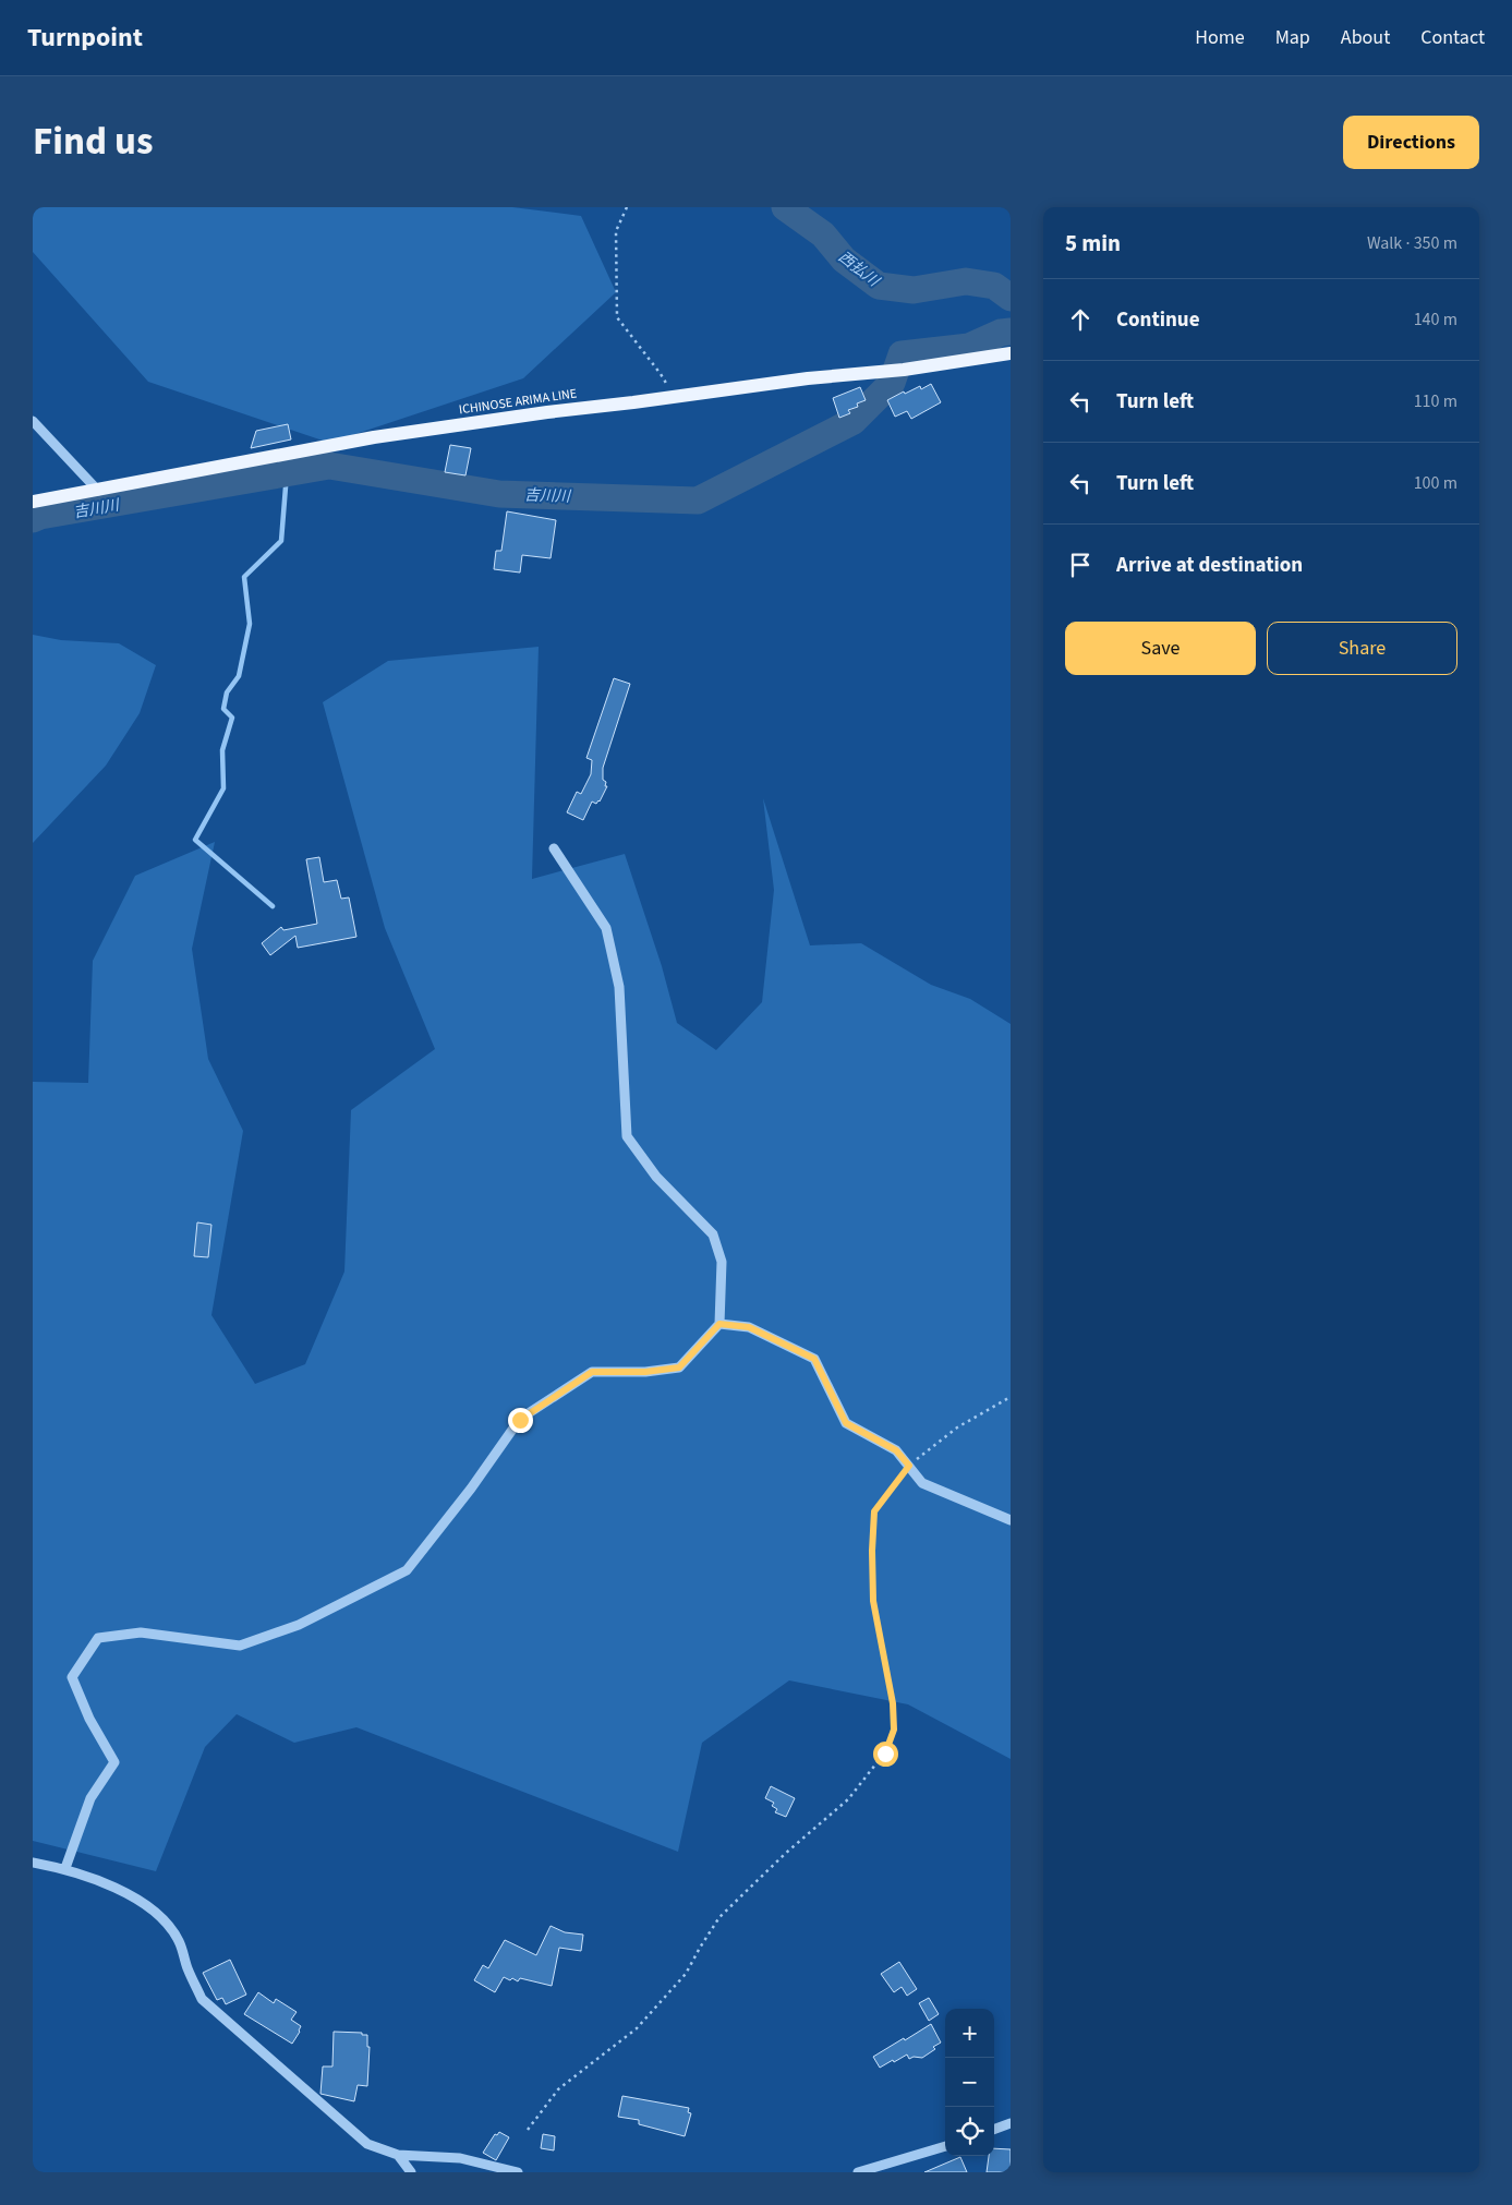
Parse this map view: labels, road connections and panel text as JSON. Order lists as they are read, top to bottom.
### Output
{
  "streets": {
    "main road": ["ICHINOSE ARIMA LINE"]
  },
  "water": ["西払川", "吉川川"],
  "page": {
    "header": "Turnpoint",
    "nav": [
      "Home",
      "Map",
      "About",
      "Contact"
    ],
    "title": "Find us",
    "buttons": [
      "Directions",
      ["Save", "Share"]
    ],
    "heading": ["5 min", "Walk · 350 m"],
    "list": [
      ["Continue", "140 m"],
      ["Turn left", "110 m"],
      ["Turn left", "100 m"],
      "Arrive at destination"
    ],
    "map_buttons": ["+", "−"]
  }
}
